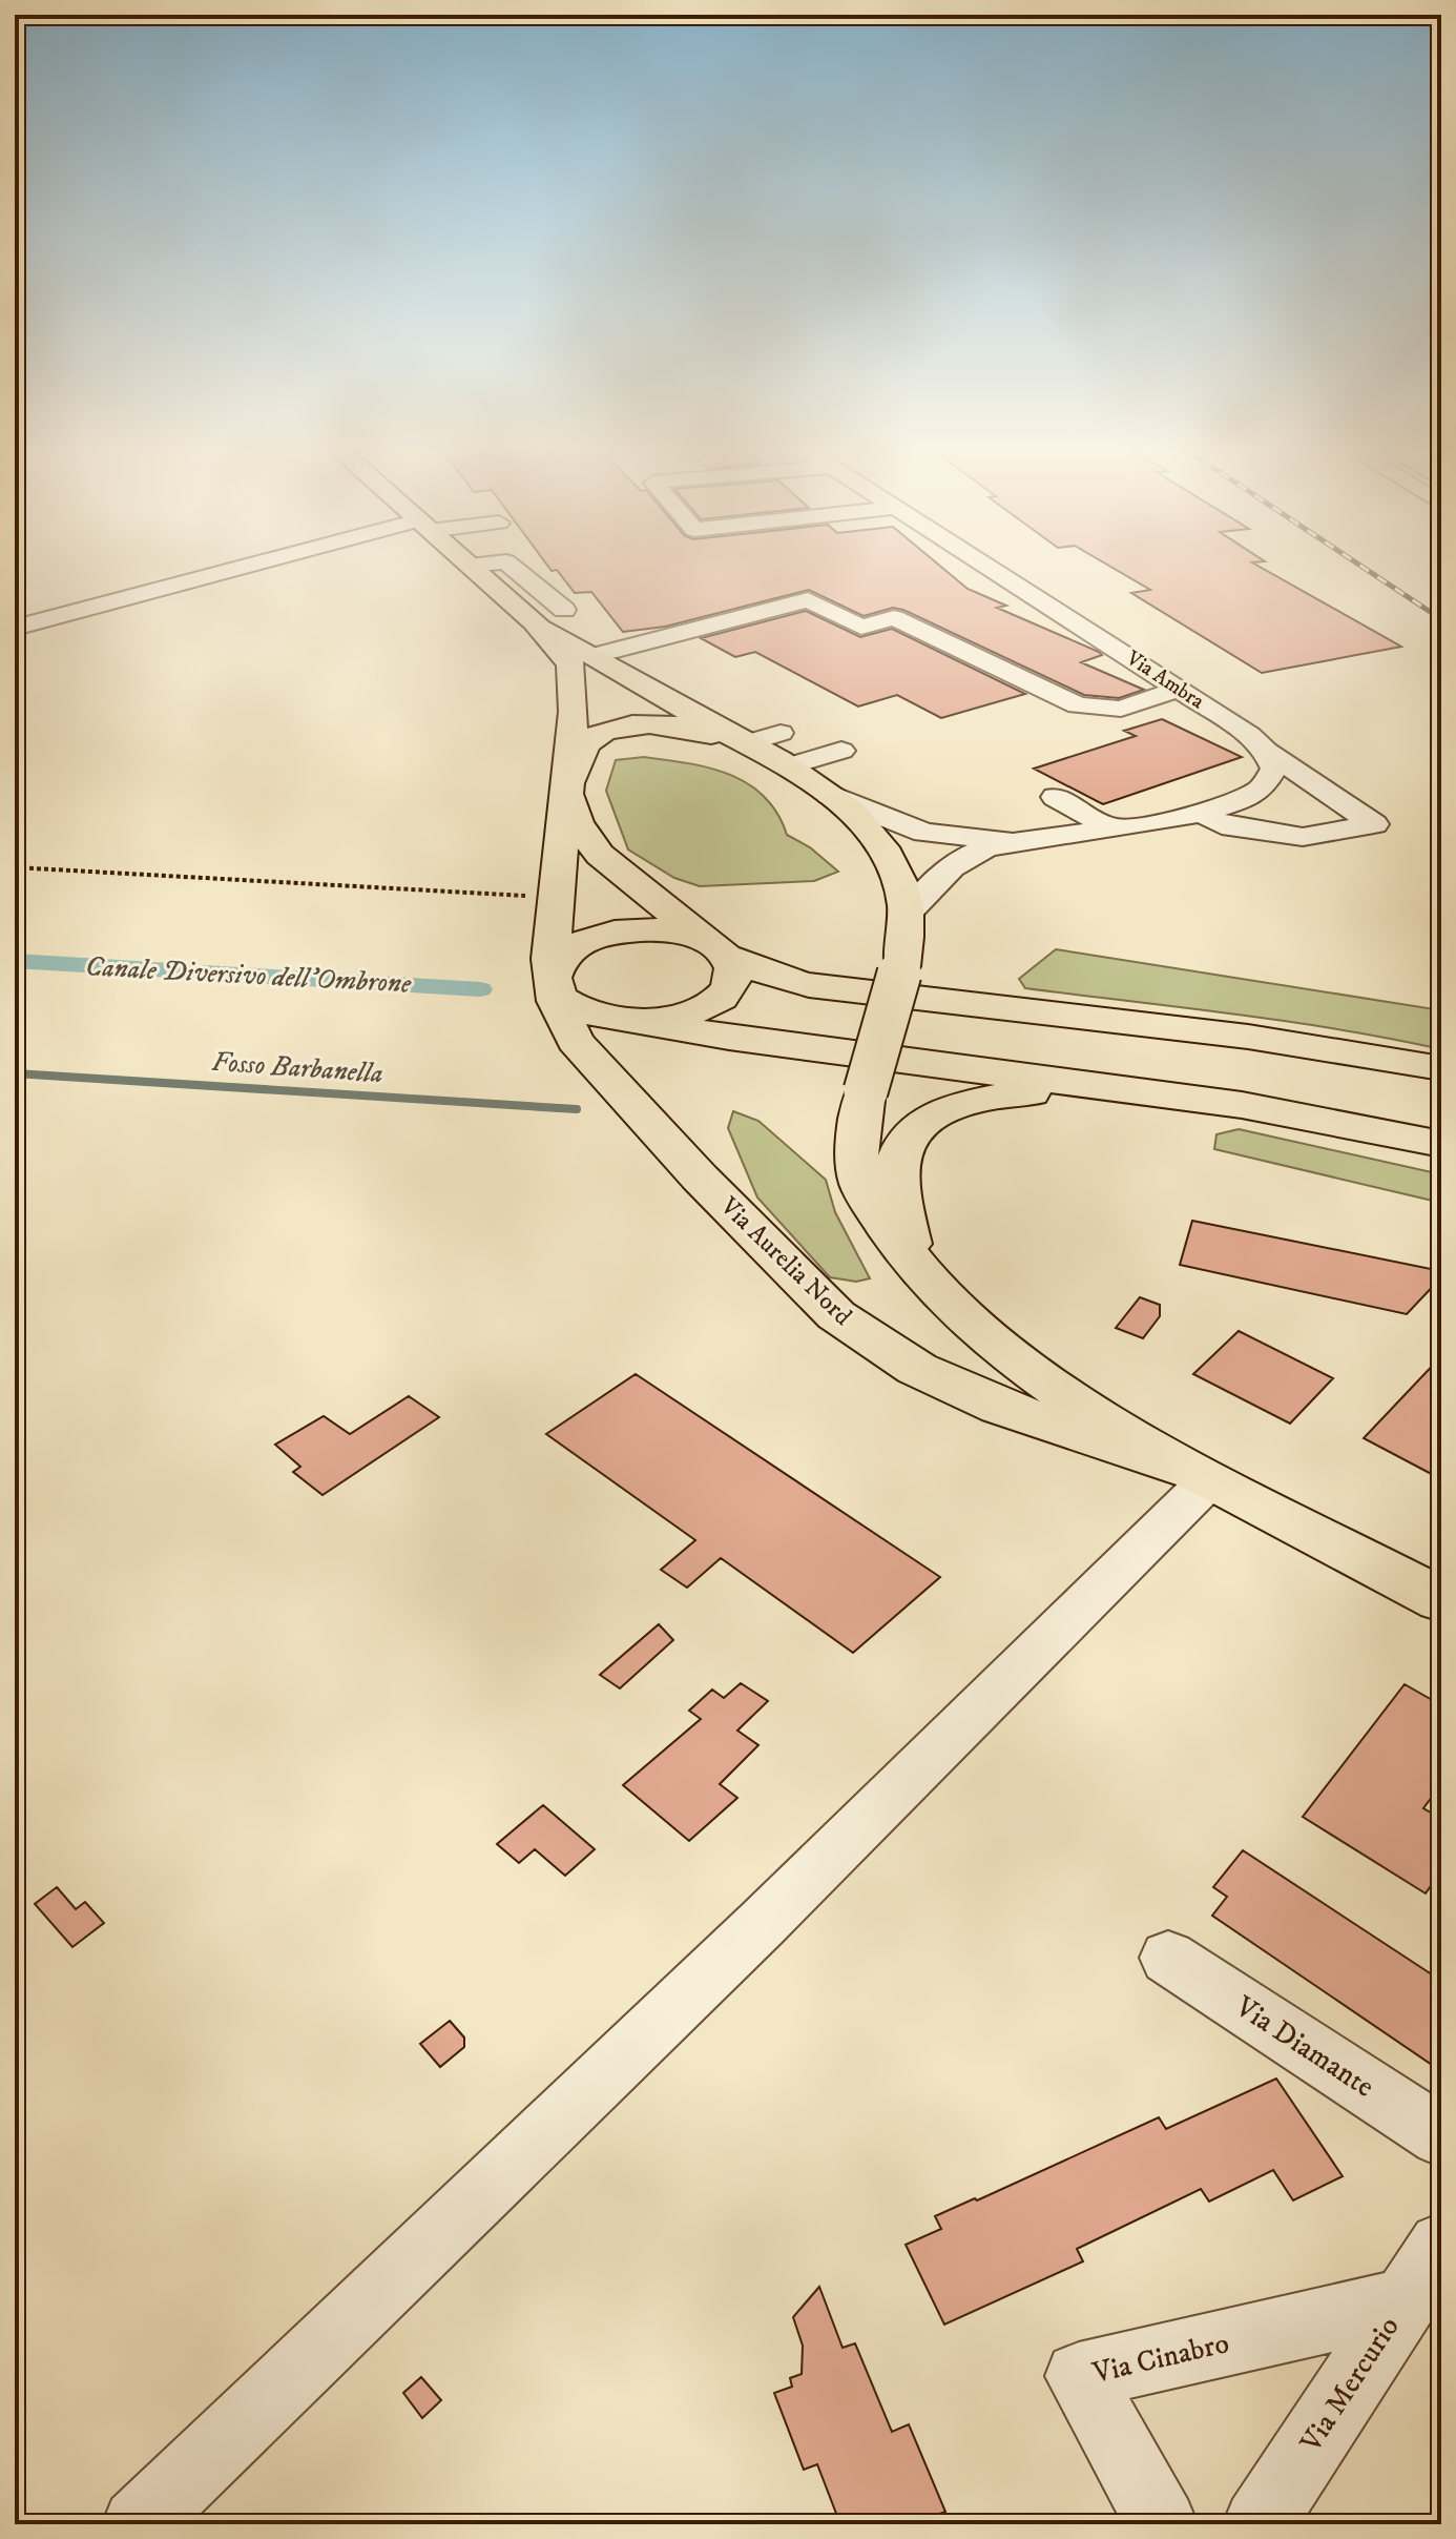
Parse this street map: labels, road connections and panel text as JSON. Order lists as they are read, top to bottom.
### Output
{
  "streets": {
    "main road": ["Via Aurelia Nord"],
    "street": [
      "Via Ambra",
      "Via Diamante",
      "Via Cinabro",
      "Via Mercurio"
    ]
  },
  "crossings": [
    ["Via Cinabro", "Via Mercurio"]
  ],
  "water": ["Canale Diversivo dell'Ombrone", "Fosso Barbanella"]
}
